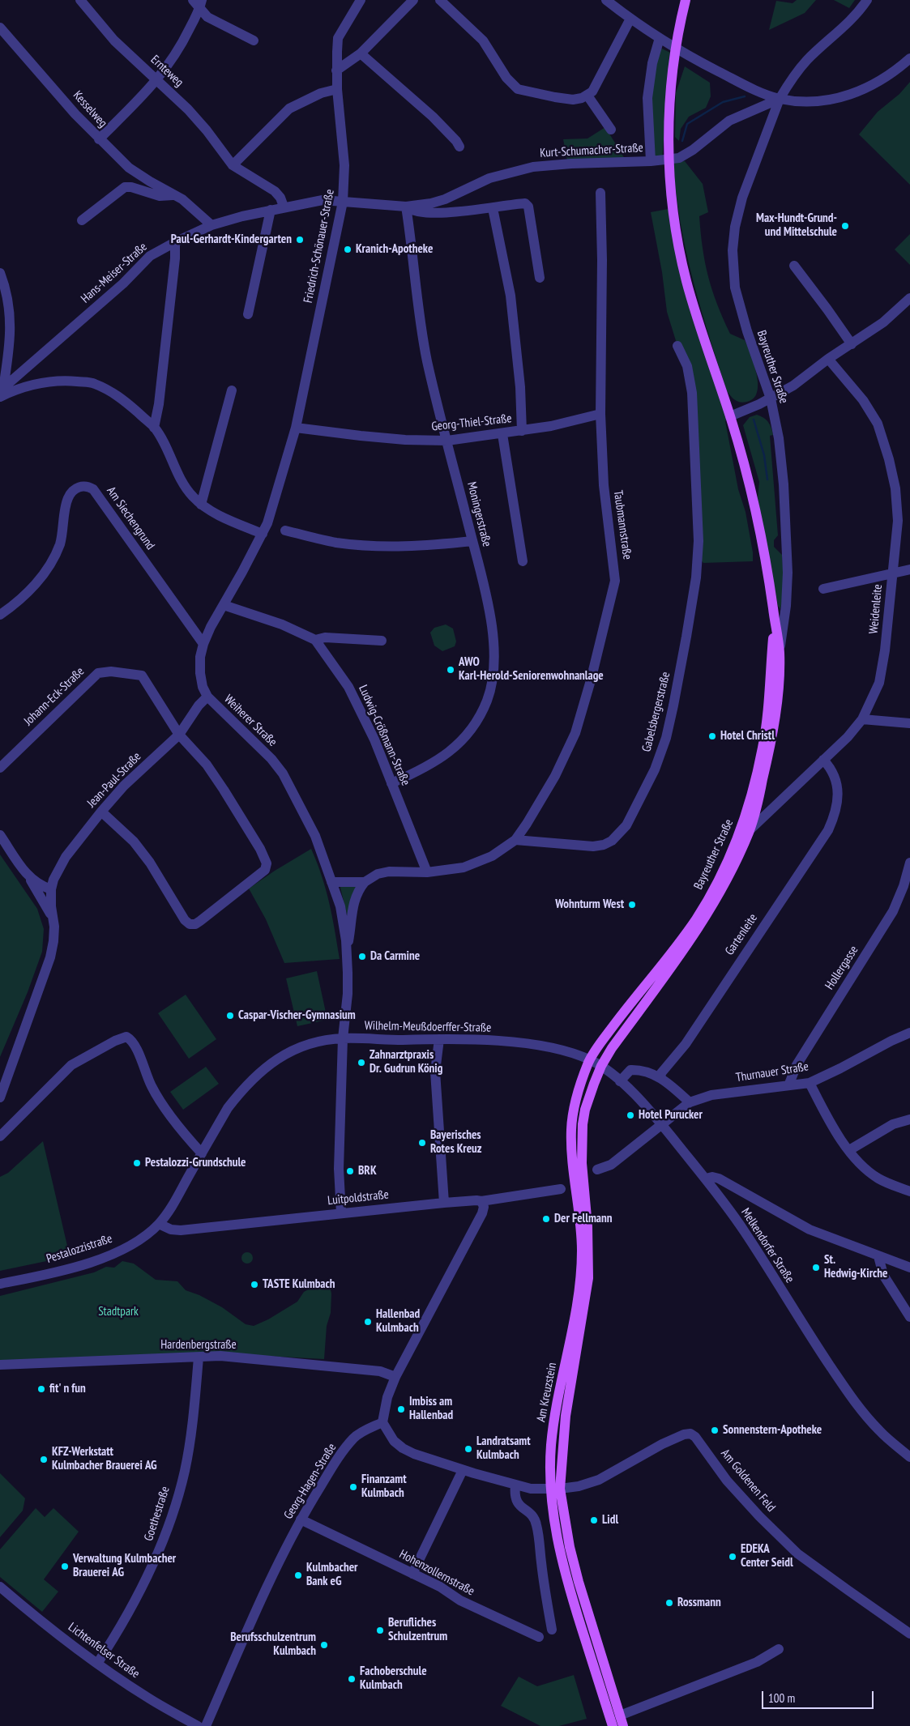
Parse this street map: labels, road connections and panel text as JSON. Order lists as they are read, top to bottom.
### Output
{
  "streets": {
    "main road": ["Bayreuther Straße", "Am Kreuzstein"],
    "street": [
      "Ernteweg",
      "Kesselweg",
      "Kurt-Schumacher-Straße",
      "Friedrich-Schönauer-Straße",
      "Hans-Meiser-Straße",
      "Georg-Thiel-Straße",
      "Moningerstraße",
      "Am Siechengrund",
      "Taubmannstraße",
      "Weidenleite",
      "Johann-Eck-Straße",
      "Gabelsbergerstraße",
      "Weiherer Straße",
      "Ludwig-Crößmann-Straße",
      "Jean-Paul-Straße",
      "Gartenleite",
      "Hollergasse",
      "Wilhelm-Meußdoerffer-Straße",
      "Thurnauer Straße",
      "Luitpoldstraße",
      "Melkendorfer Straße",
      "Pestalozzistraße",
      "Hardenbergstraße",
      "Am Goldenen Feld",
      "Georg-Hagen-Straße",
      "Goethestraße",
      "Hohenzollernstraße",
      "Lichtenfelser Straße"
    ]
  },
  "crossings": [
    ["Ernteweg", "Hans-Meiser-Straße"],
    ["Kesselweg", "Hans-Meiser-Straße"],
    ["Kurt-Schumacher-Straße", "Friedrich-Schönauer-Straße"],
    ["Kurt-Schumacher-Straße", "Hans-Meiser-Straße"],
    ["Kurt-Schumacher-Straße", "Moningerstraße"],
    ["Friedrich-Schönauer-Straße", "Hans-Meiser-Straße"],
    ["Friedrich-Schönauer-Straße", "Georg-Thiel-Straße"],
    ["Friedrich-Schönauer-Straße", "Weiherer Straße"],
    ["Bayreuther Straße", "Weidenleite"],
    ["Bayreuther Straße", "Wilhelm-Meußdoerffer-Straße"],
    ["Bayreuther Straße", "Melkendorfer Straße"],
    ["Bayreuther Straße", "Am Kreuzstein"],
    ["Georg-Thiel-Straße", "Moningerstraße"],
    ["Georg-Thiel-Straße", "Taubmannstraße"],
    ["Georg-Thiel-Straße", "Weiherer Straße"],
    ["Moningerstraße", "Ludwig-Crößmann-Straße"],
    ["Am Siechengrund", "Weiherer Straße"],
    ["Taubmannstraße", "Gabelsbergerstraße"],
    ["Weidenleite", "Gartenleite"],
    ["Johann-Eck-Straße", "Jean-Paul-Straße"],
    ["Weiherer Straße", "Jean-Paul-Straße"],
    ["Weiherer Straße", "Wilhelm-Meußdoerffer-Straße"],
    ["Weiherer Straße", "Luitpoldstraße"],
    ["Hollergasse", "Thurnauer Straße"],
    ["Wilhelm-Meußdoerffer-Straße", "Luitpoldstraße"],
    ["Wilhelm-Meußdoerffer-Straße", "Melkendorfer Straße"],
    ["Wilhelm-Meußdoerffer-Straße", "Pestalozzistraße"],
    ["Wilhelm-Meußdoerffer-Straße", "Am Kreuzstein"],
    ["Thurnauer Straße", "Melkendorfer Straße"],
    ["Luitpoldstraße", "Pestalozzistraße"],
    ["Melkendorfer Straße", "Am Kreuzstein"],
    ["Hardenbergstraße", "Goethestraße"],
    ["Am Kreuzstein", "Am Goldenen Feld"],
    ["Georg-Hagen-Straße", "Hohenzollernstraße"],
    ["Goethestraße", "Lichtenfelser Straße"]
  ],
  "parks": ["Stadtpark"],
  "places": [
    "Max-Hundt-Grund- und Mittelschule",
    "Paul-Gerhardt-Kindergarten",
    "Kranich-Apotheke",
    "AWO Karl-Herold-Seniorenwohnanlage",
    "Hotel Christl",
    "Wohnturm West",
    "Da Carmine",
    "Caspar-Vischer-Gymnasium",
    "Zahnarztpraxis Dr. Gudrun König",
    "Hotel Purucker",
    "Bayerisches Rotes Kreuz",
    "Pestalozzi-Grundschule",
    "BRK",
    "Der Fellmann",
    "St. Hedwig-Kirche",
    "TASTE Kulmbach",
    "Hallenbad Kulmbach",
    "fit' n fun",
    "Imbiss am Hallenbad",
    "Sonnenstern-Apotheke",
    "Landratsamt Kulmbach",
    "KFZ-Werkstatt Kulmbacher Brauerei AG",
    "Finanzamt Kulmbach",
    "Lidl",
    "EDEKA Center Seidl",
    "Verwaltung Kulmbacher Brauerei AG",
    "Kulmbacher Bank eG",
    "Rossmann",
    "Berufliches Schulzentrum",
    "Berufsschulzentrum Kulmbach",
    "Fachoberschule Kulmbach"
  ],
  "scale_bar": "100 m"
}
